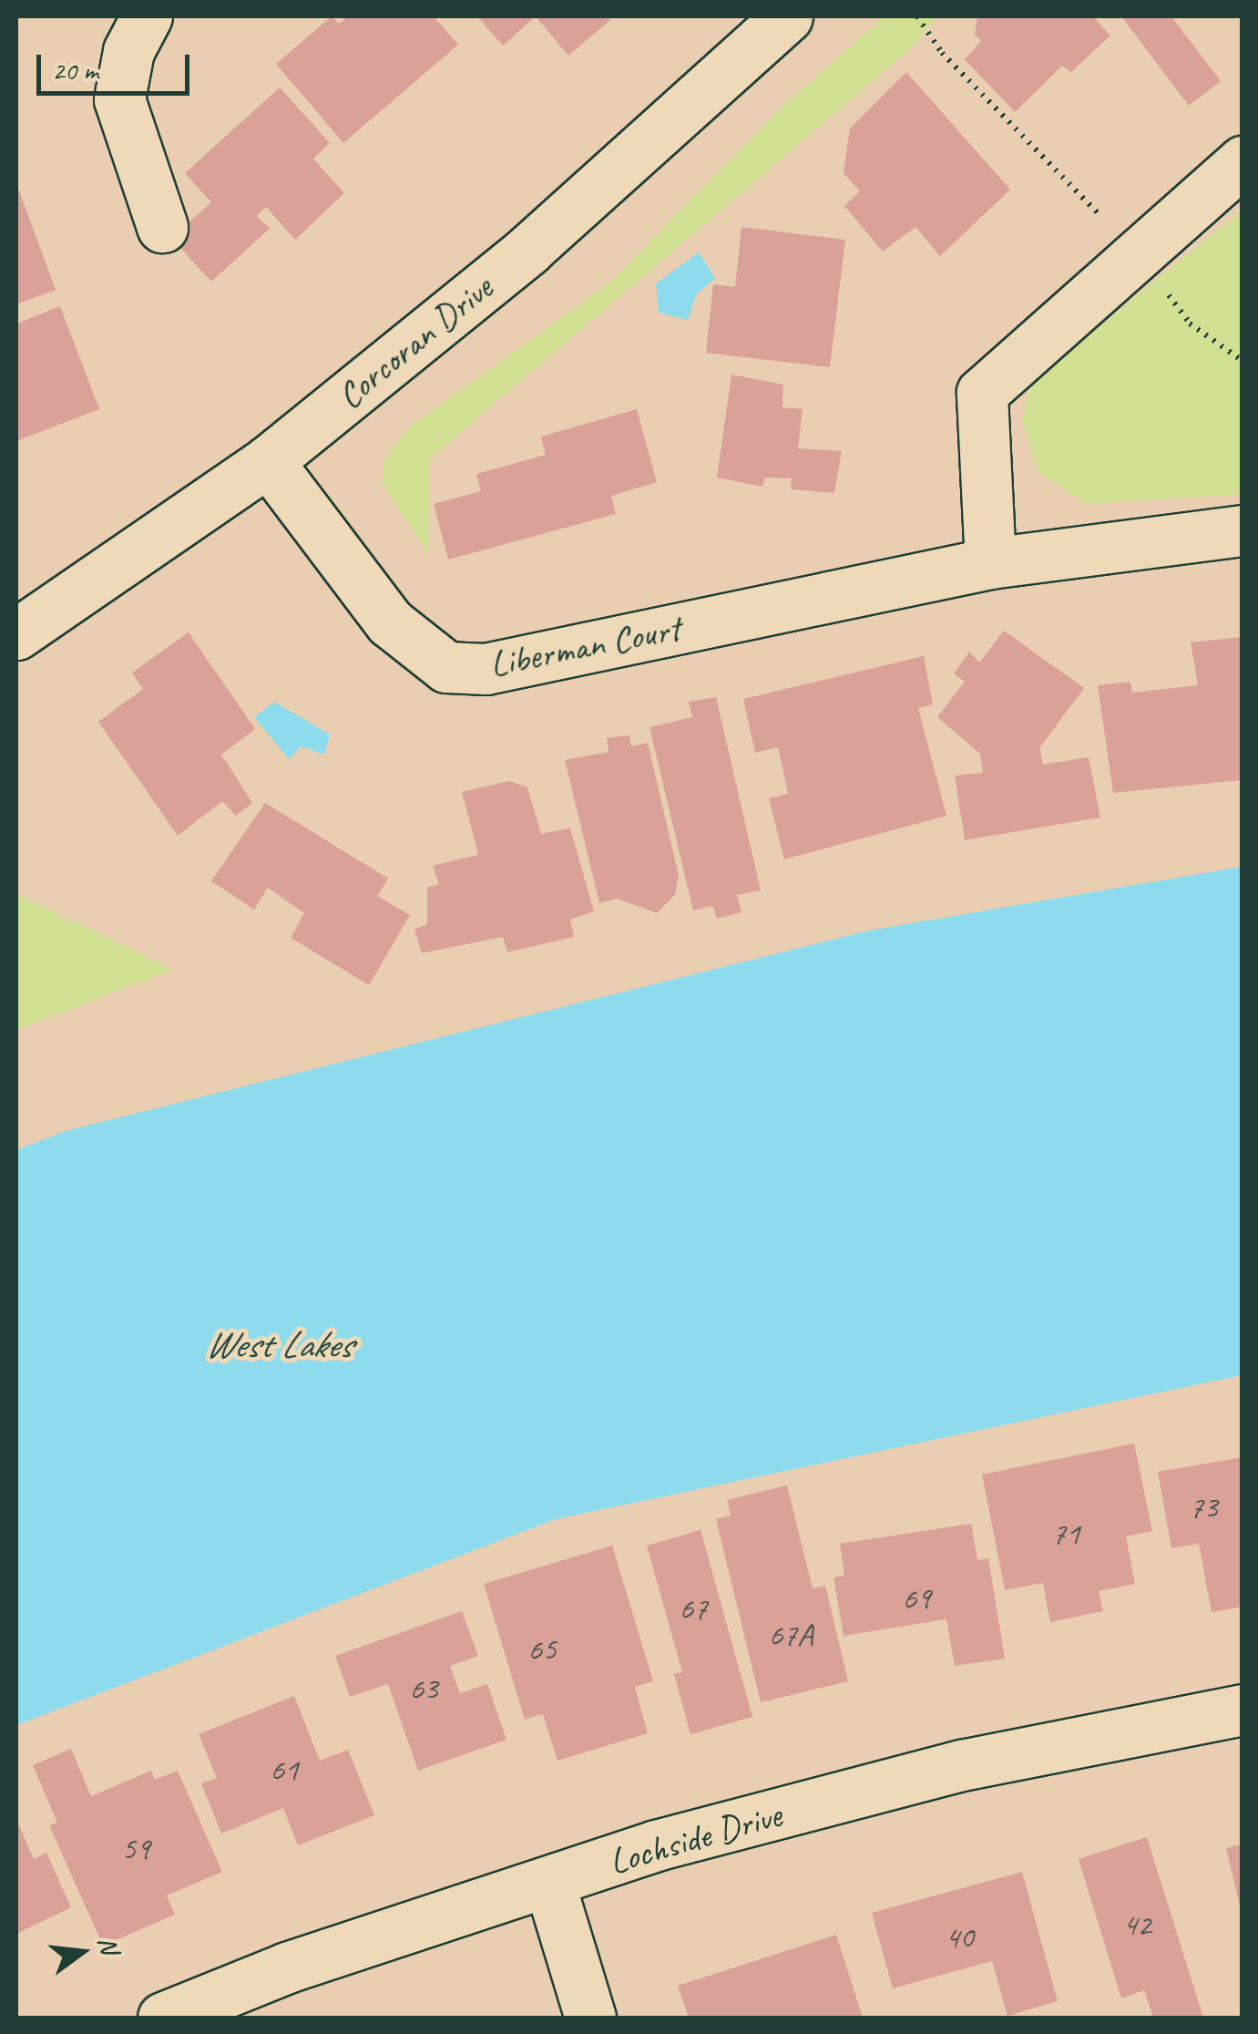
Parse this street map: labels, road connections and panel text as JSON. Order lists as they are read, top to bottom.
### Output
{
  "streets": {
    "street": ["Corcoran Drive", "Liberman Court", "Lochside Drive"]
  },
  "crossings": [
    ["Corcoran Drive", "Liberman Court"]
  ],
  "water": ["West Lakes"],
  "house_numbers": [
    "73",
    "71",
    "69",
    "67",
    "67A",
    "65",
    "63",
    "61",
    "59",
    "42",
    "40"
  ],
  "scale_bar": "20 m",
  "north": "right"
}
